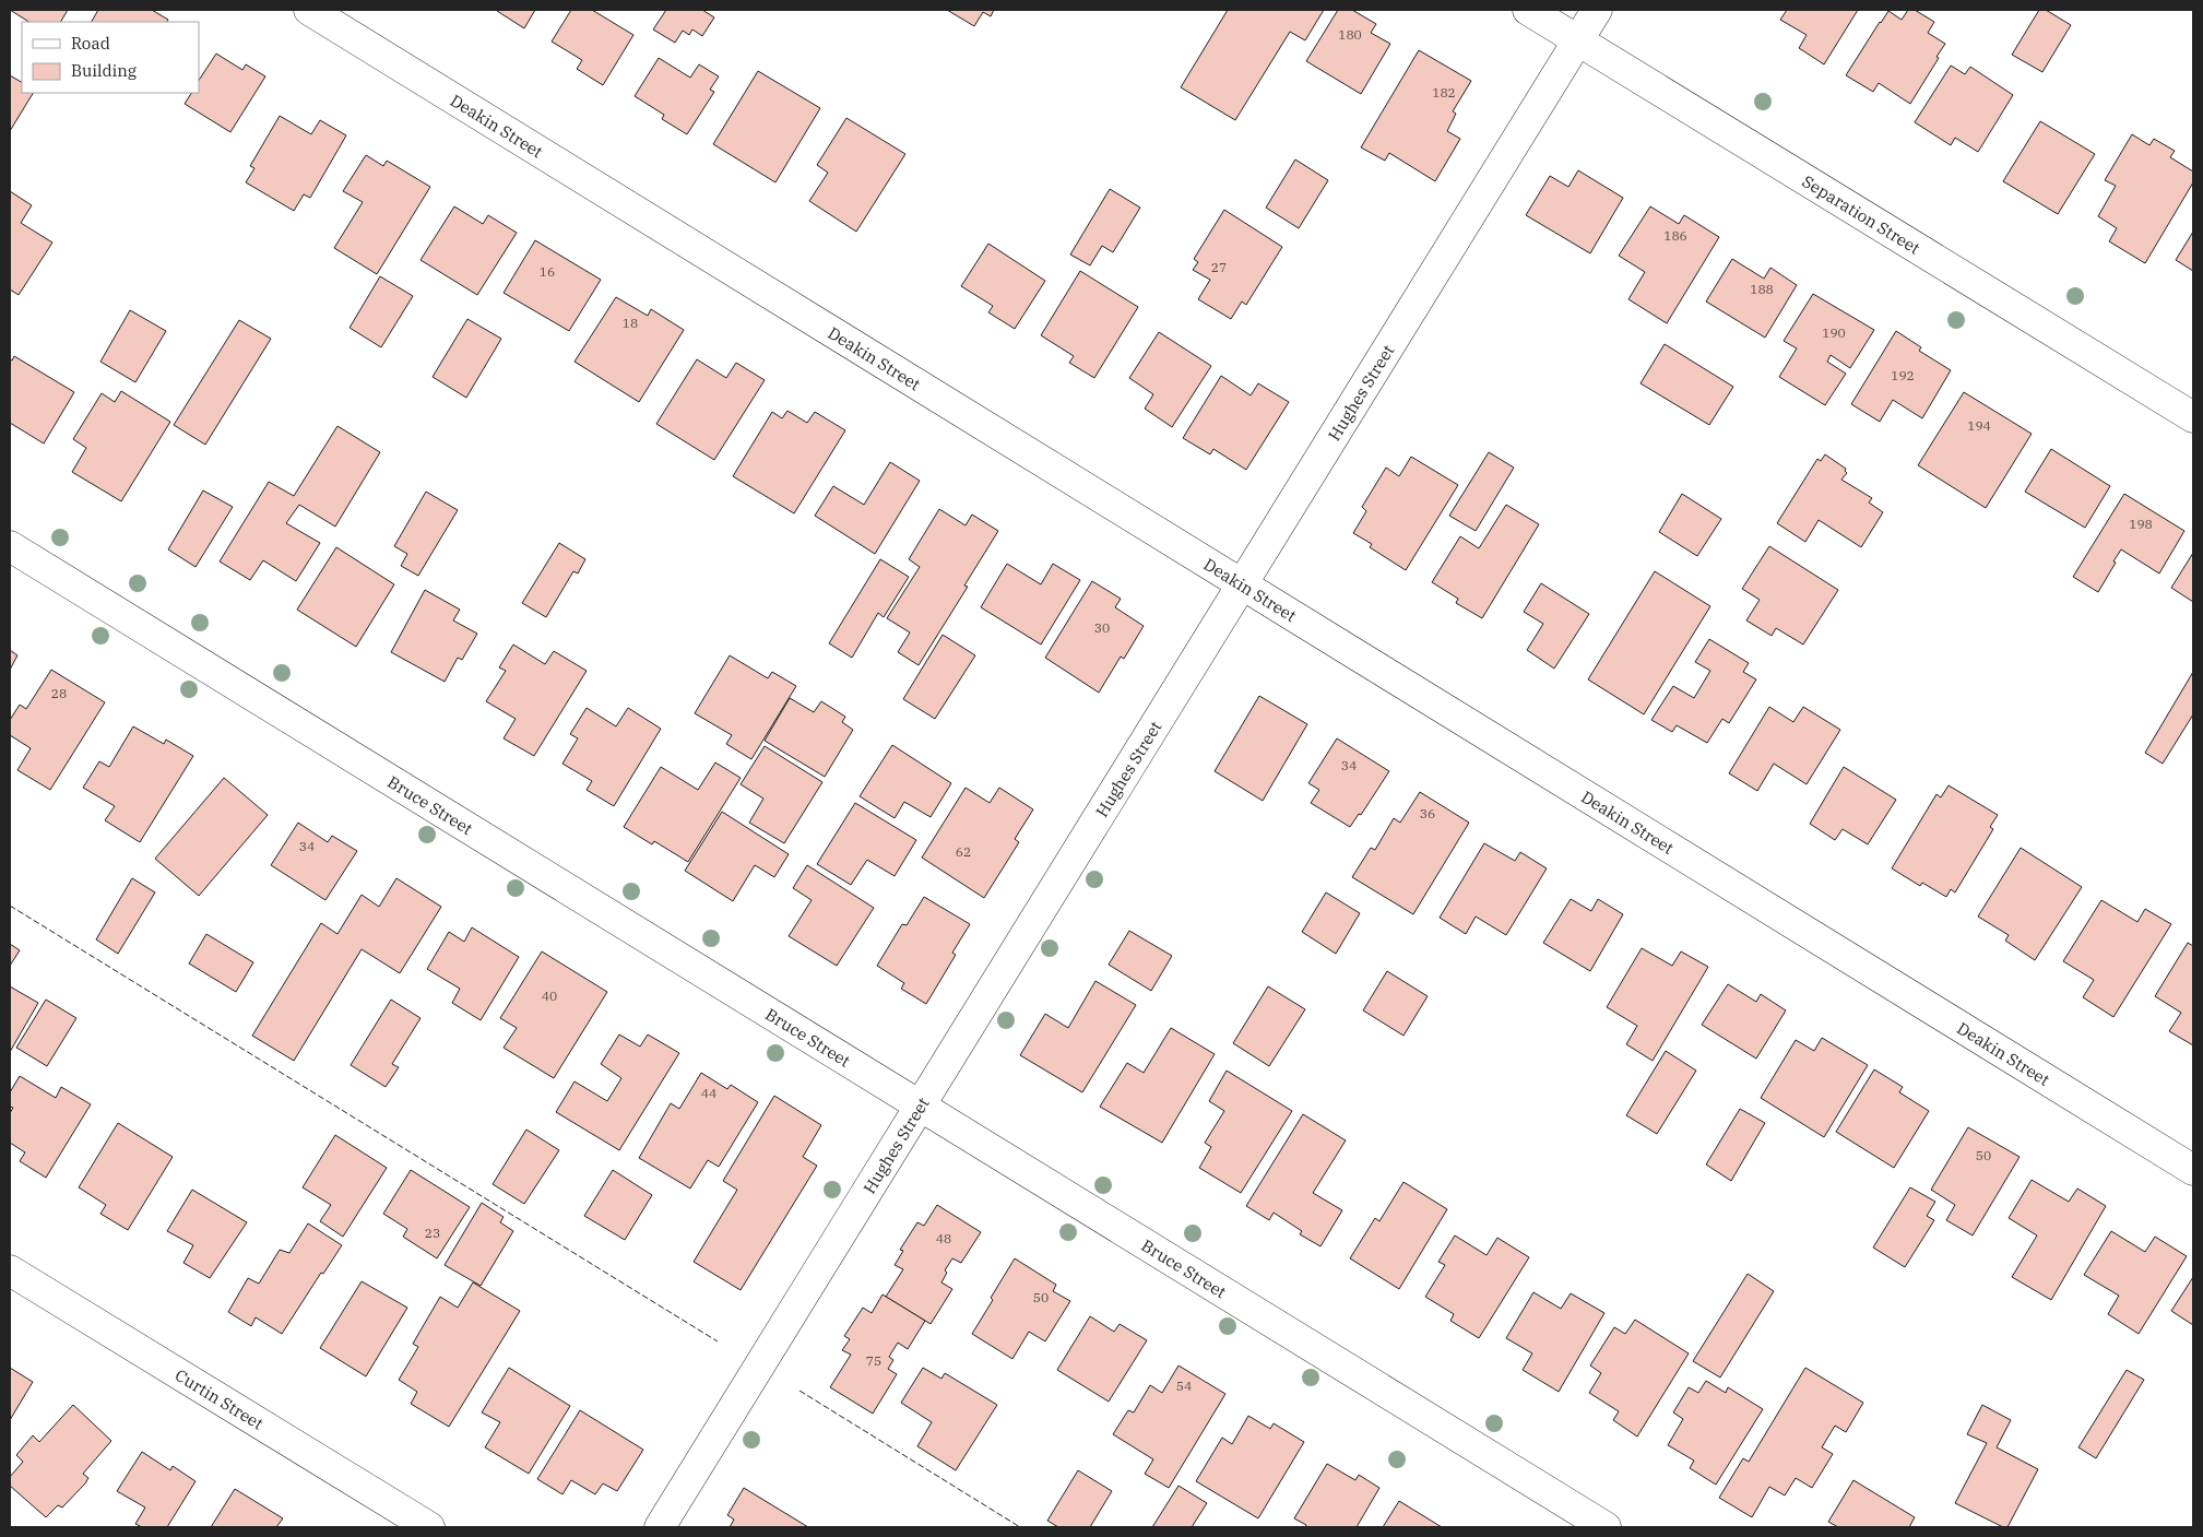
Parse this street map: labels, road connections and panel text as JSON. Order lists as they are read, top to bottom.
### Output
{
  "streets": {
    "street": [
      "Deakin Street",
      "Separation Street",
      "Hughes Street",
      "Bruce Street",
      "Curtin Street"
    ]
  },
  "crossings": [
    ["Deakin Street", "Hughes Street"],
    ["Separation Street", "Hughes Street"],
    ["Hughes Street", "Bruce Street"]
  ],
  "house_numbers": [
    "180",
    "182",
    "186",
    "27",
    "16",
    "188",
    "18",
    "190",
    "192",
    "194",
    "198",
    "30",
    "28",
    "34",
    "36",
    "34",
    "62",
    "40",
    "44",
    "50",
    "23",
    "48",
    "50",
    "75",
    "54"
  ],
  "legend": ["Road", "Building"]
}
